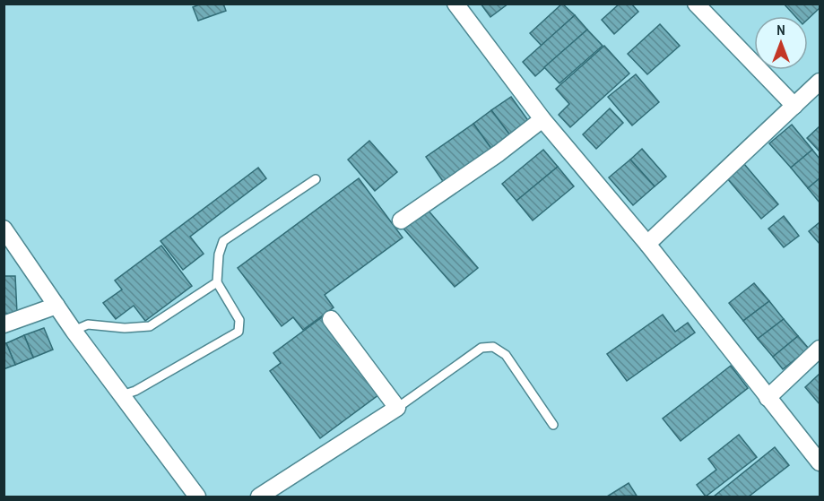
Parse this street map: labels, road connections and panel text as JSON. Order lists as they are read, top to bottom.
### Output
{
  "north": "top"
}
